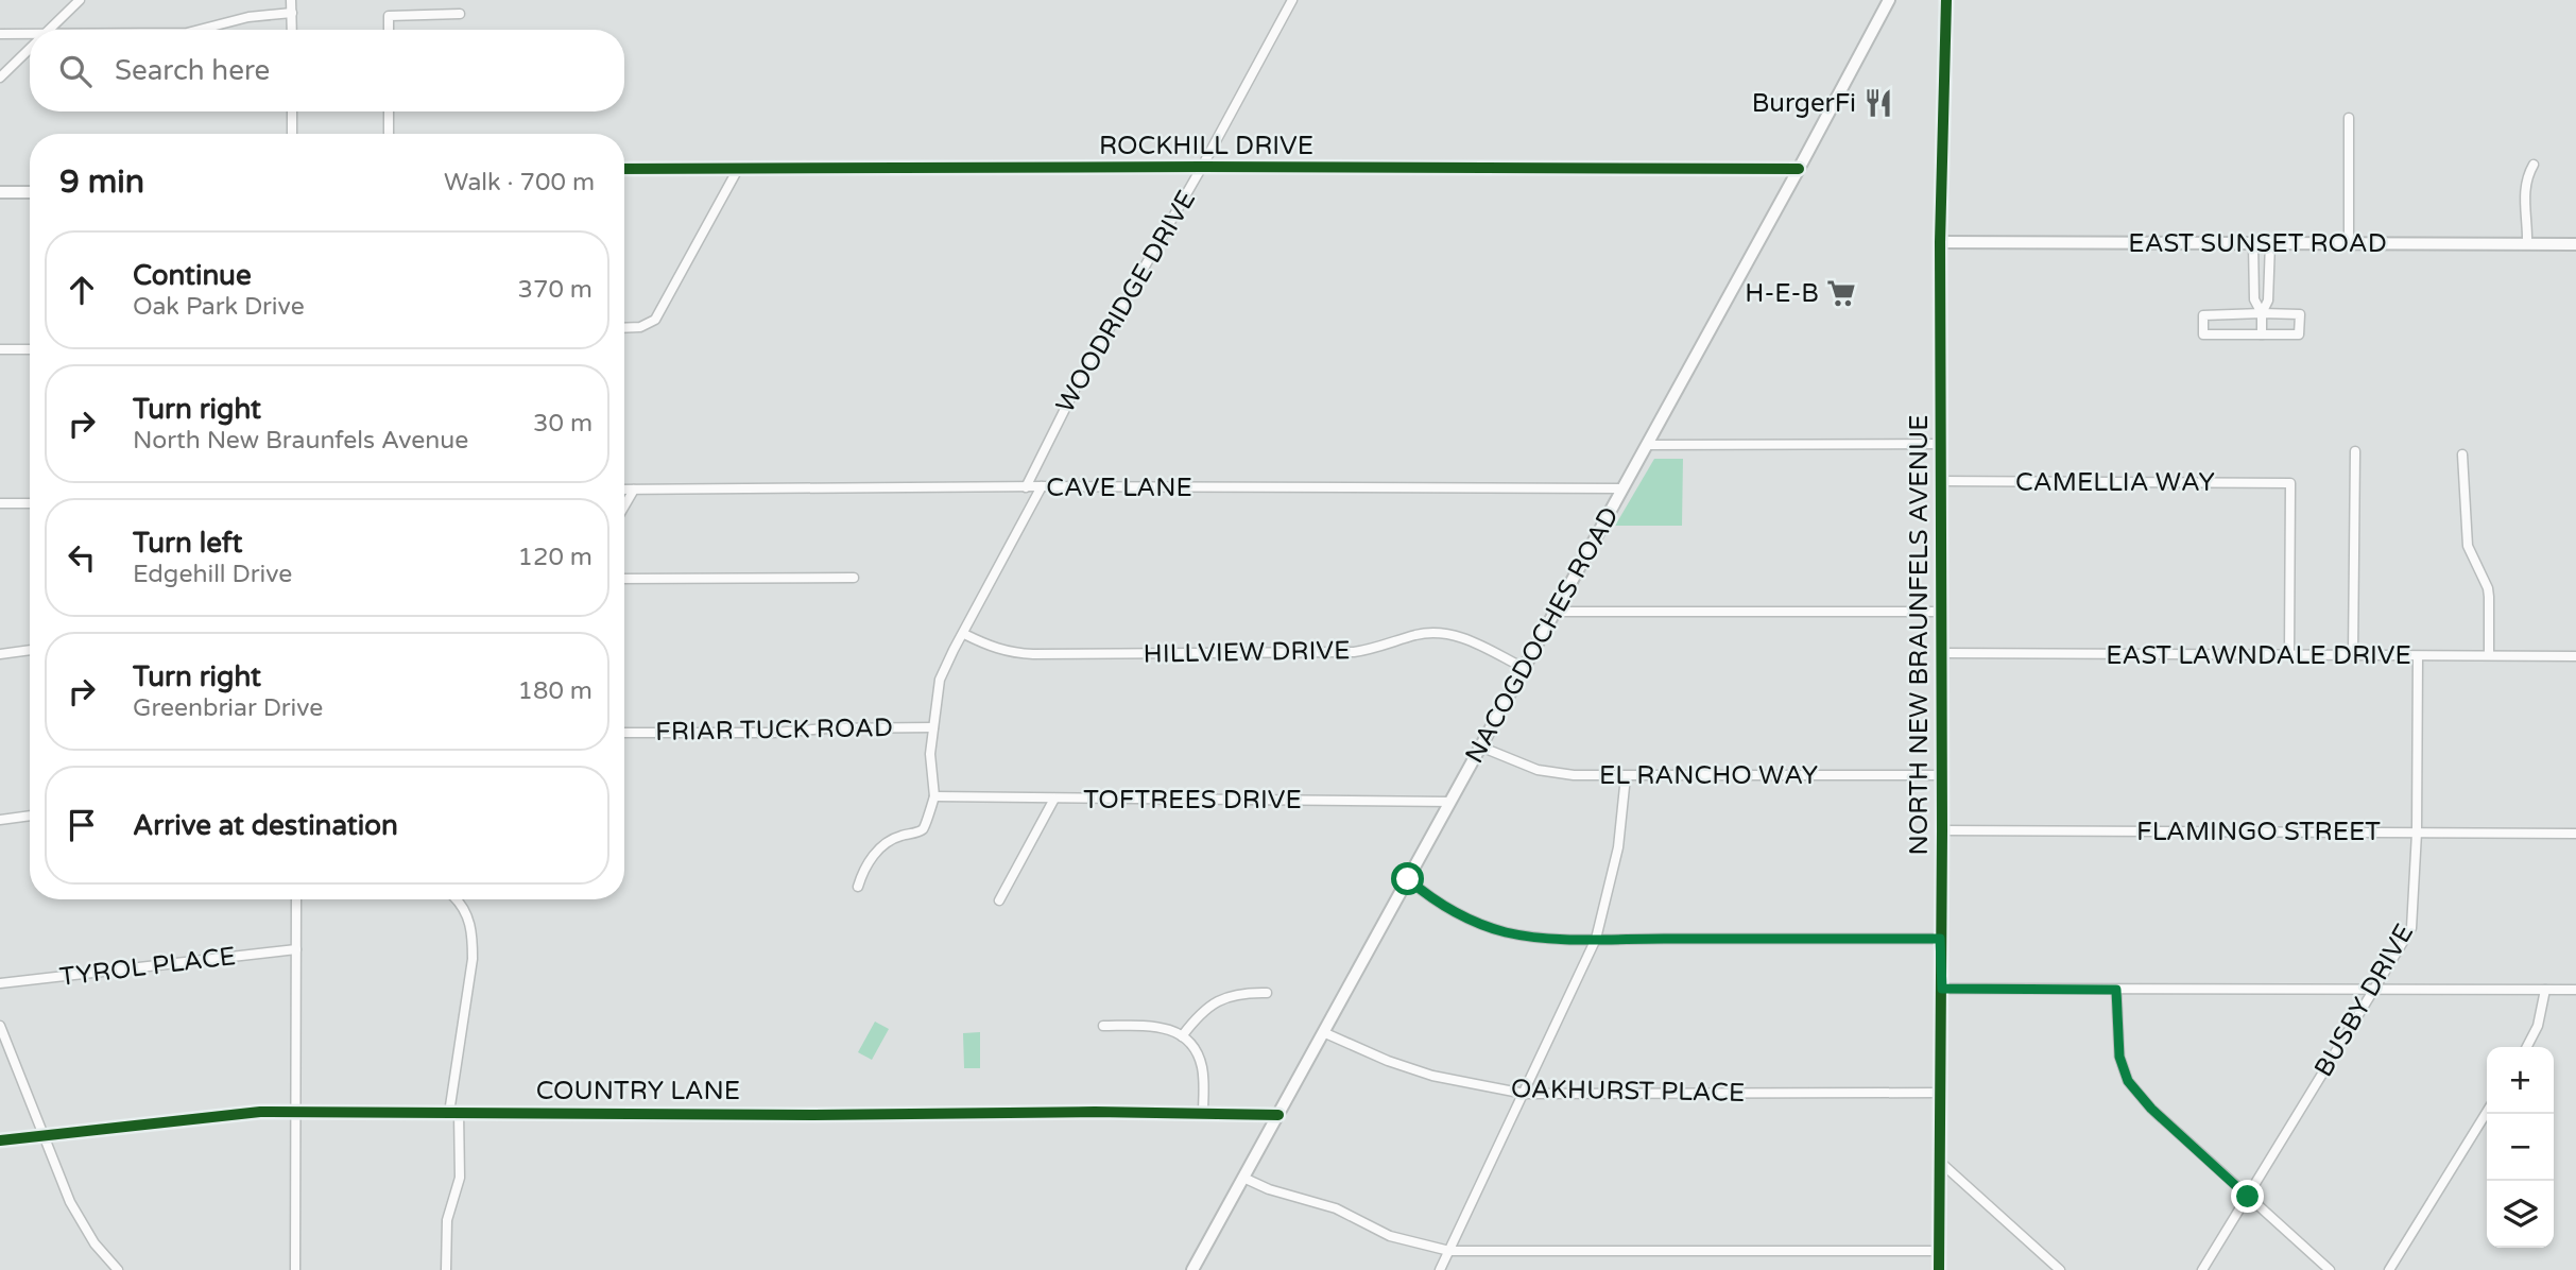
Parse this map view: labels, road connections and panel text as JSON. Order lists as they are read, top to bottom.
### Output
{
  "streets": {
    "street": [
      "ROCKHILL DRIVE",
      "EAST SUNSET ROAD",
      "WOODRIDGE DRIVE",
      "CAMELLIA WAY",
      "CAVE LANE",
      "NACOGDOCHES ROAD",
      "NORTH NEW BRAUNFELS AVENUE",
      "HILLVIEW DRIVE",
      "EAST LAWNDALE DRIVE",
      "FRIAR TUCK ROAD",
      "EL RANCHO WAY",
      "TOFTREES DRIVE",
      "FLAMINGO STREET",
      "TYROL PLACE",
      "BUSBY DRIVE",
      "COUNTRY LANE",
      "OAKHURST PLACE"
    ]
  },
  "crossings": [
    ["ROCKHILL DRIVE", "WOODRIDGE DRIVE"],
    ["ROCKHILL DRIVE", "NACOGDOCHES ROAD"],
    ["EAST SUNSET ROAD", "NORTH NEW BRAUNFELS AVENUE"],
    ["WOODRIDGE DRIVE", "CAVE LANE"],
    ["CAMELLIA WAY", "NORTH NEW BRAUNFELS AVENUE"],
    ["CAMELLIA WAY", "EAST LAWNDALE DRIVE"],
    ["CAVE LANE", "NACOGDOCHES ROAD"],
    ["NACOGDOCHES ROAD", "HILLVIEW DRIVE"],
    ["NACOGDOCHES ROAD", "EL RANCHO WAY"],
    ["NACOGDOCHES ROAD", "TOFTREES DRIVE"],
    ["NACOGDOCHES ROAD", "COUNTRY LANE"],
    ["NACOGDOCHES ROAD", "OAKHURST PLACE"],
    ["NORTH NEW BRAUNFELS AVENUE", "EAST LAWNDALE DRIVE"],
    ["NORTH NEW BRAUNFELS AVENUE", "EL RANCHO WAY"],
    ["NORTH NEW BRAUNFELS AVENUE", "FLAMINGO STREET"],
    ["NORTH NEW BRAUNFELS AVENUE", "OAKHURST PLACE"],
    ["EAST LAWNDALE DRIVE", "BUSBY DRIVE"],
    ["FLAMINGO STREET", "BUSBY DRIVE"]
  ],
  "places": {
    "restaurant": ["BurgerFi"],
    "supermarket": ["H-E-B"]
  },
  "page": {
    "search": "Search here",
    "heading": ["9 min", "Walk · 700 m"],
    "list": [
      ["Continue", "Oak Park Drive", "370 m"],
      ["Turn right", "North New Braunfels Avenue", "30 m"],
      ["Turn left", "Edgehill Drive", "120 m"],
      ["Turn right", "Greenbriar Drive", "180 m"],
      "Arrive at destination"
    ],
    "map_buttons": ["+", "−"]
  }
}
